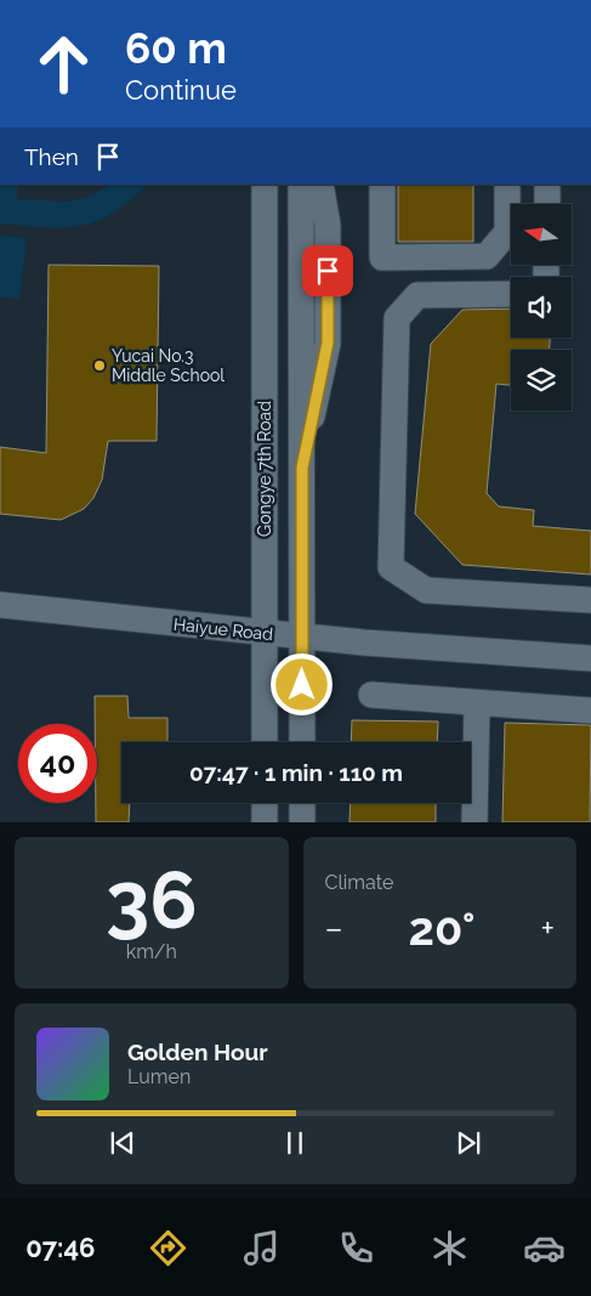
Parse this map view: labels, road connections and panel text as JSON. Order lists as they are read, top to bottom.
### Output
{
  "streets": {
    "street": ["Gongye 7th Road", "Haiyue Road"]
  },
  "crossings": [
    ["Gongye 7th Road", "Haiyue Road"]
  ],
  "places": ["Yucai No.3 Middle School"],
  "north": "left",
  "page": {
    "turn": ["60 m", "Continue"],
    "then": "Then",
    "limit": "40",
    "trip": "07:47 · 1 min · 110 m",
    "tile": [
      ["36", "km/h"],
      "Climate"
    ],
    "heat": ["−", "20°", "+"],
    "song": ["Golden Hour", "Lumen"],
    "tabs": "07:46"
  }
}
